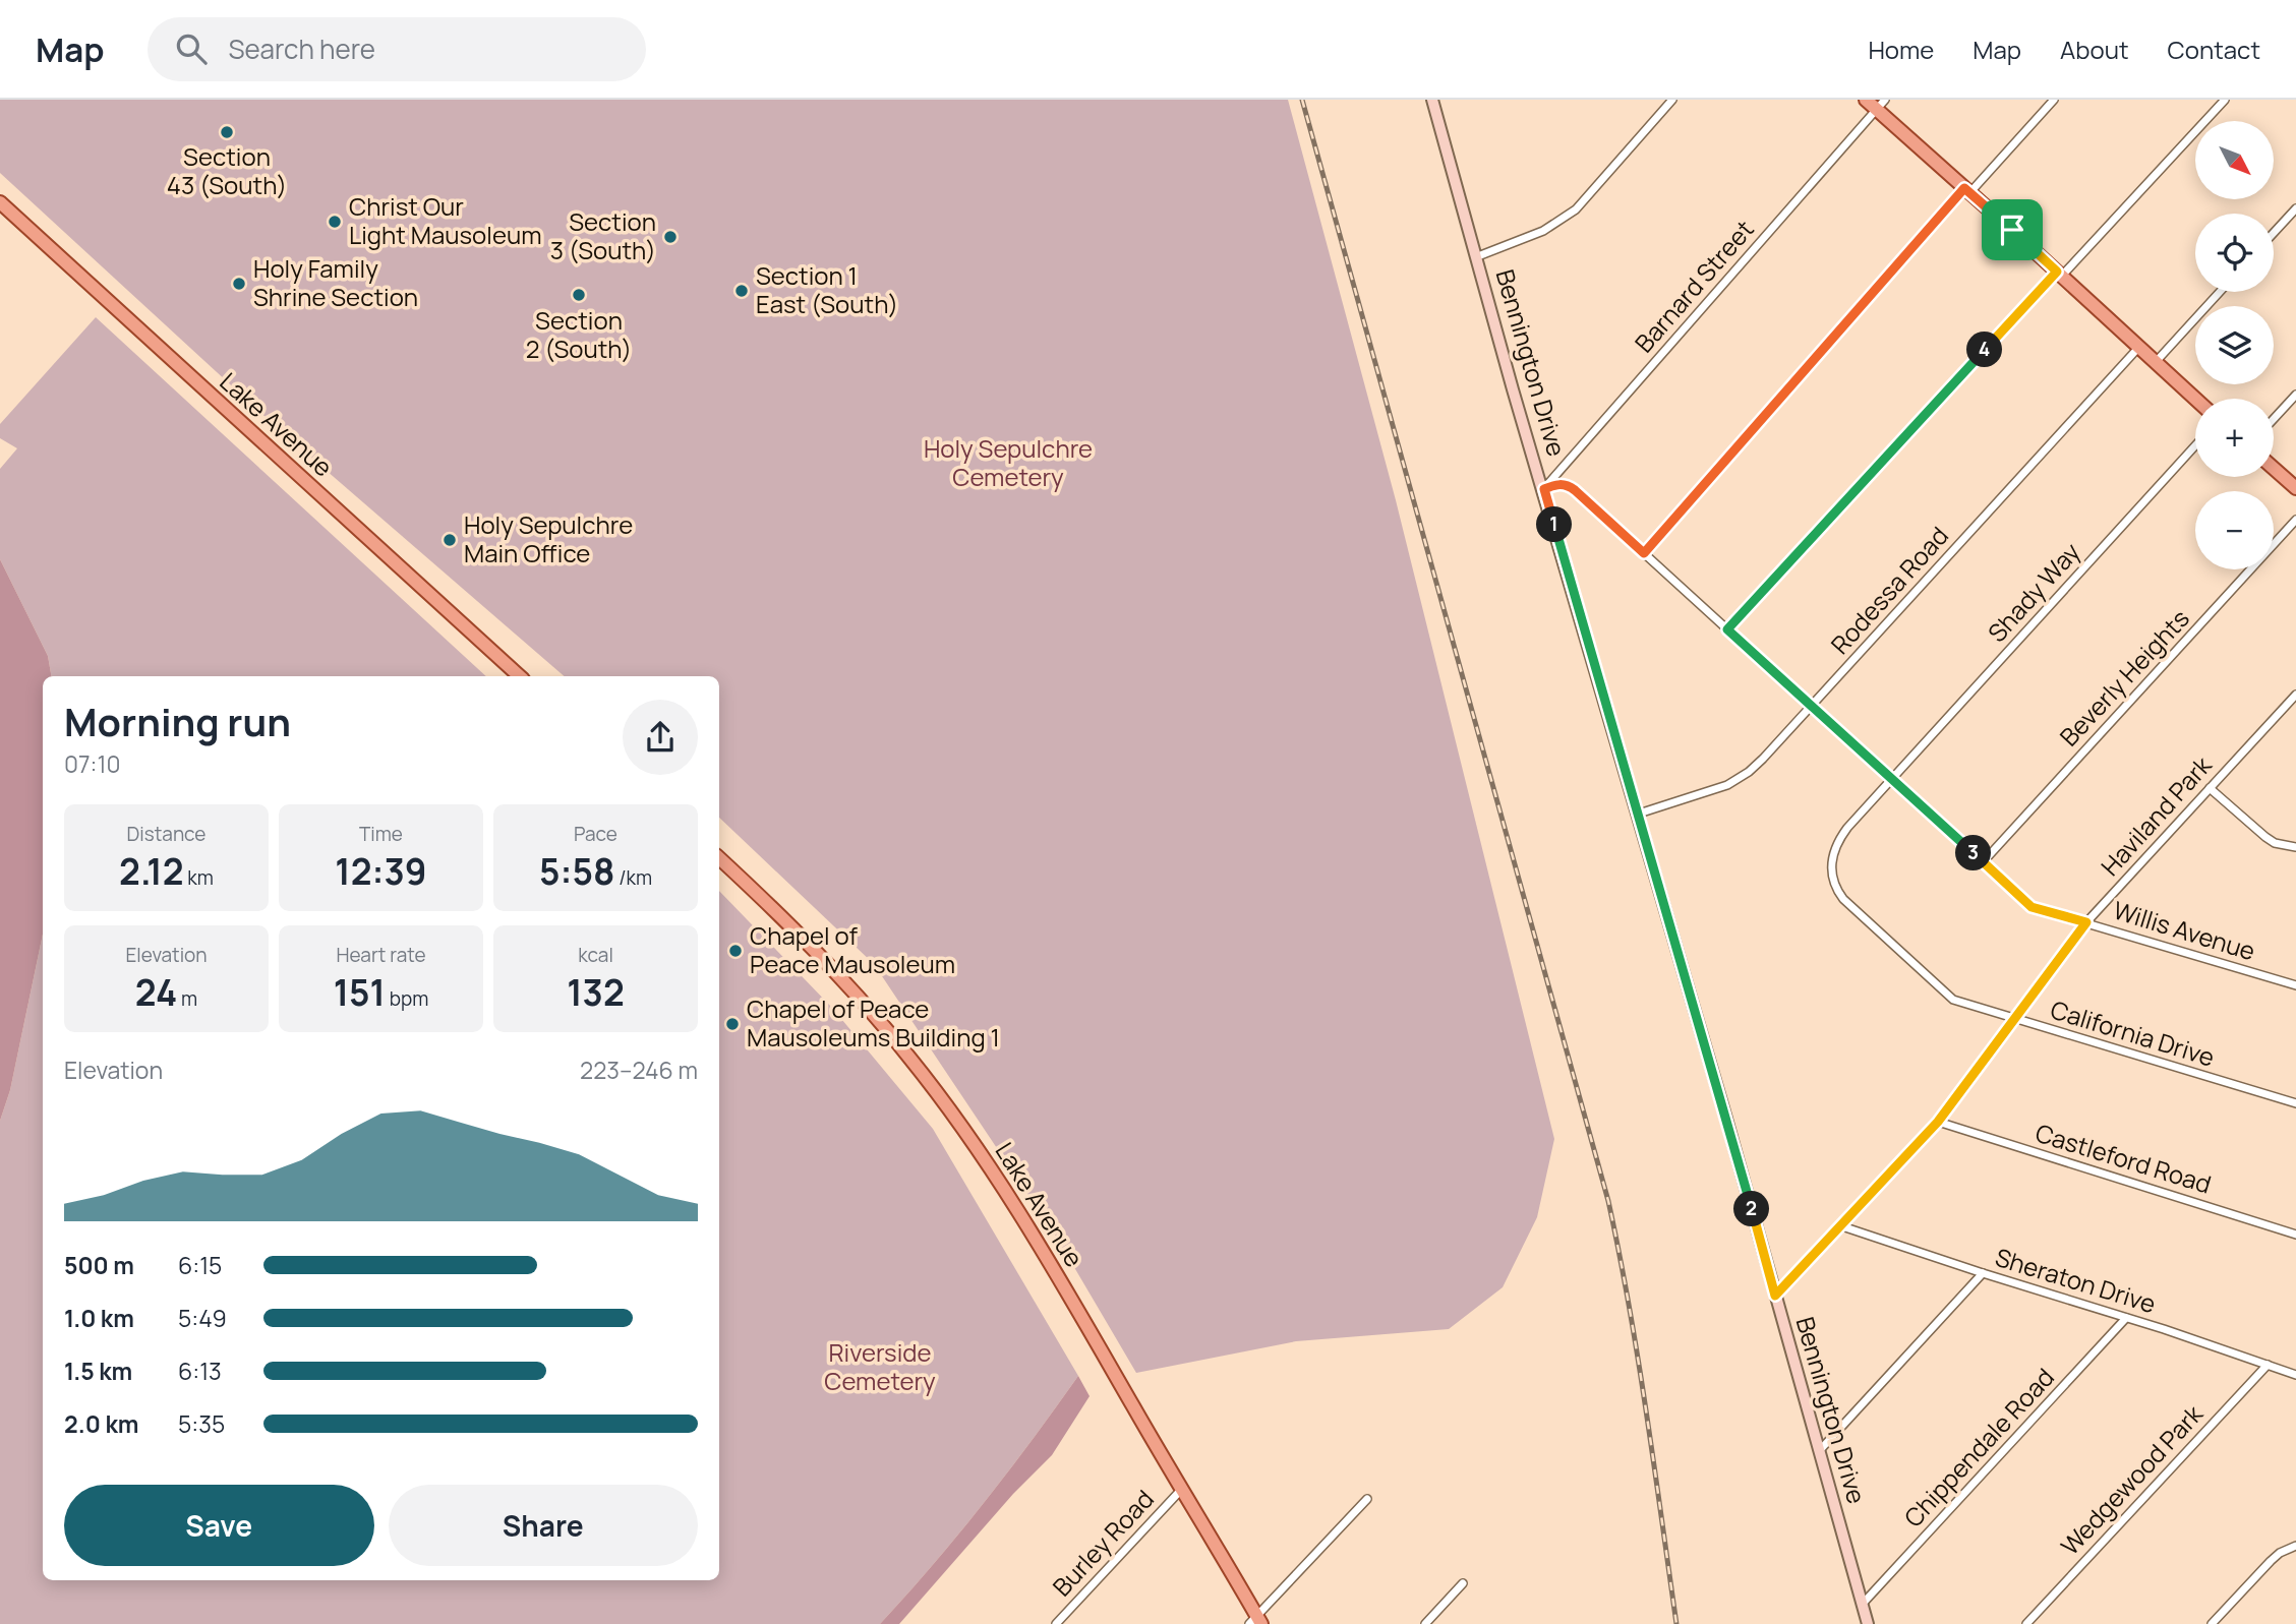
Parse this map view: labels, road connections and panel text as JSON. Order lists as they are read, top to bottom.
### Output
{
  "streets": {
    "main road": ["Lake Avenue"],
    "street": [
      "Barnard Street",
      "Bennington Drive",
      "Rodessa Road",
      "Shady Way",
      "Beverly Heights",
      "Haviland Park",
      "Willis Avenue",
      "California Drive",
      "Castleford Road",
      "Sheraton Drive",
      "Chippendale Road",
      "Wedgewood Park",
      "Burley Road"
    ]
  },
  "crossings": [
    ["Barnard Street", "Bennington Drive"],
    ["Barnard Street", "Willis Avenue"],
    ["Bennington Drive", "Rodessa Road"],
    ["Bennington Drive", "Haviland Park"],
    ["Bennington Drive", "Willis Avenue"],
    ["Bennington Drive", "Chippendale Road"],
    ["Lake Avenue", "Burley Road"],
    ["Rodessa Road", "Willis Avenue"],
    ["Shady Way", "Willis Avenue"],
    ["Shady Way", "California Drive"],
    ["Beverly Heights", "Willis Avenue"],
    ["Haviland Park", "Willis Avenue"],
    ["Haviland Park", "California Drive"],
    ["Haviland Park", "Castleford Road"],
    ["Haviland Park", "Sheraton Drive"],
    ["Willis Avenue", "California Drive"],
    ["Sheraton Drive", "Chippendale Road"],
    ["Sheraton Drive", "Wedgewood Park"]
  ],
  "parks": ["Holy Sepulchre Cemetery", "Riverside Cemetery"],
  "places": [
    "Section 43 (South)",
    "Christ Our Light Mausoleum",
    "Section 3 (South)",
    "Holy Family Shrine Section",
    "Section 1 East (South)",
    "Section 2 (South)",
    "Holy Sepulchre Main Office",
    "Chapel of Peace Mausoleum",
    "Chapel of Peace Mausoleums Building 1"
  ],
  "north": "bottom right",
  "page": {
    "header": "Map",
    "search": "Search here",
    "nav": [
      "Home",
      "Map",
      "About",
      "Contact"
    ],
    "map_buttons": ["+", "−"],
    "pins": [
      "4",
      "1",
      "3",
      "2"
    ],
    "heading": ["Morning run", "07:10"],
    "stats": [
      ["Distance", "2.12 km"],
      ["Time", "12:39"],
      ["Pace", "5:58 /km"],
      ["Elevation", "24 m"],
      ["Heart rate", "151 bpm"],
      ["kcal", "132"]
    ],
    "chart": ["Elevation", "223–246 m"],
    "list": [
      {
        "name": "500 m",
        "note": "6:15"
      },
      {
        "name": "1.0 km",
        "note": "5:49"
      },
      {
        "name": "1.5 km",
        "note": "6:13"
      },
      {
        "name": "2.0 km",
        "note": "5:35"
      }
    ],
    "buttons": ["Save", "Share"]
  }
}
